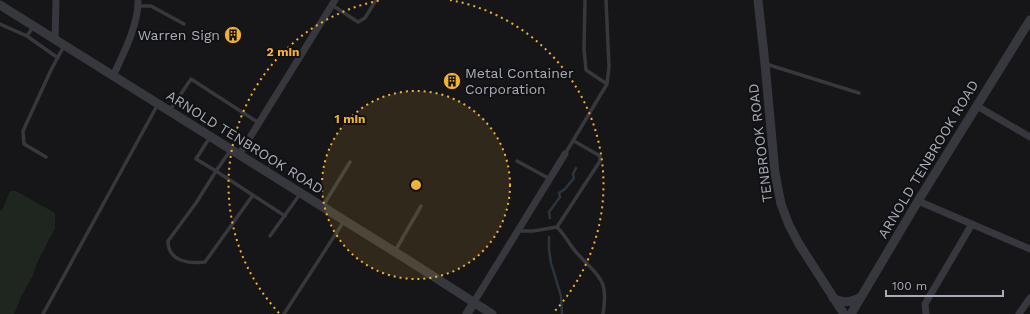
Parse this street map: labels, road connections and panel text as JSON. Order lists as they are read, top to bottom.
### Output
{
  "streets": {
    "street": ["ARNOLD TENBROOK ROAD", "TENBROOK ROAD"]
  },
  "places": {
    "building": ["Warren Sign", "Metal Container Corporation"]
  },
  "scale_bar": "100 m",
  "rings": ["2 min", "1 min"]
}
